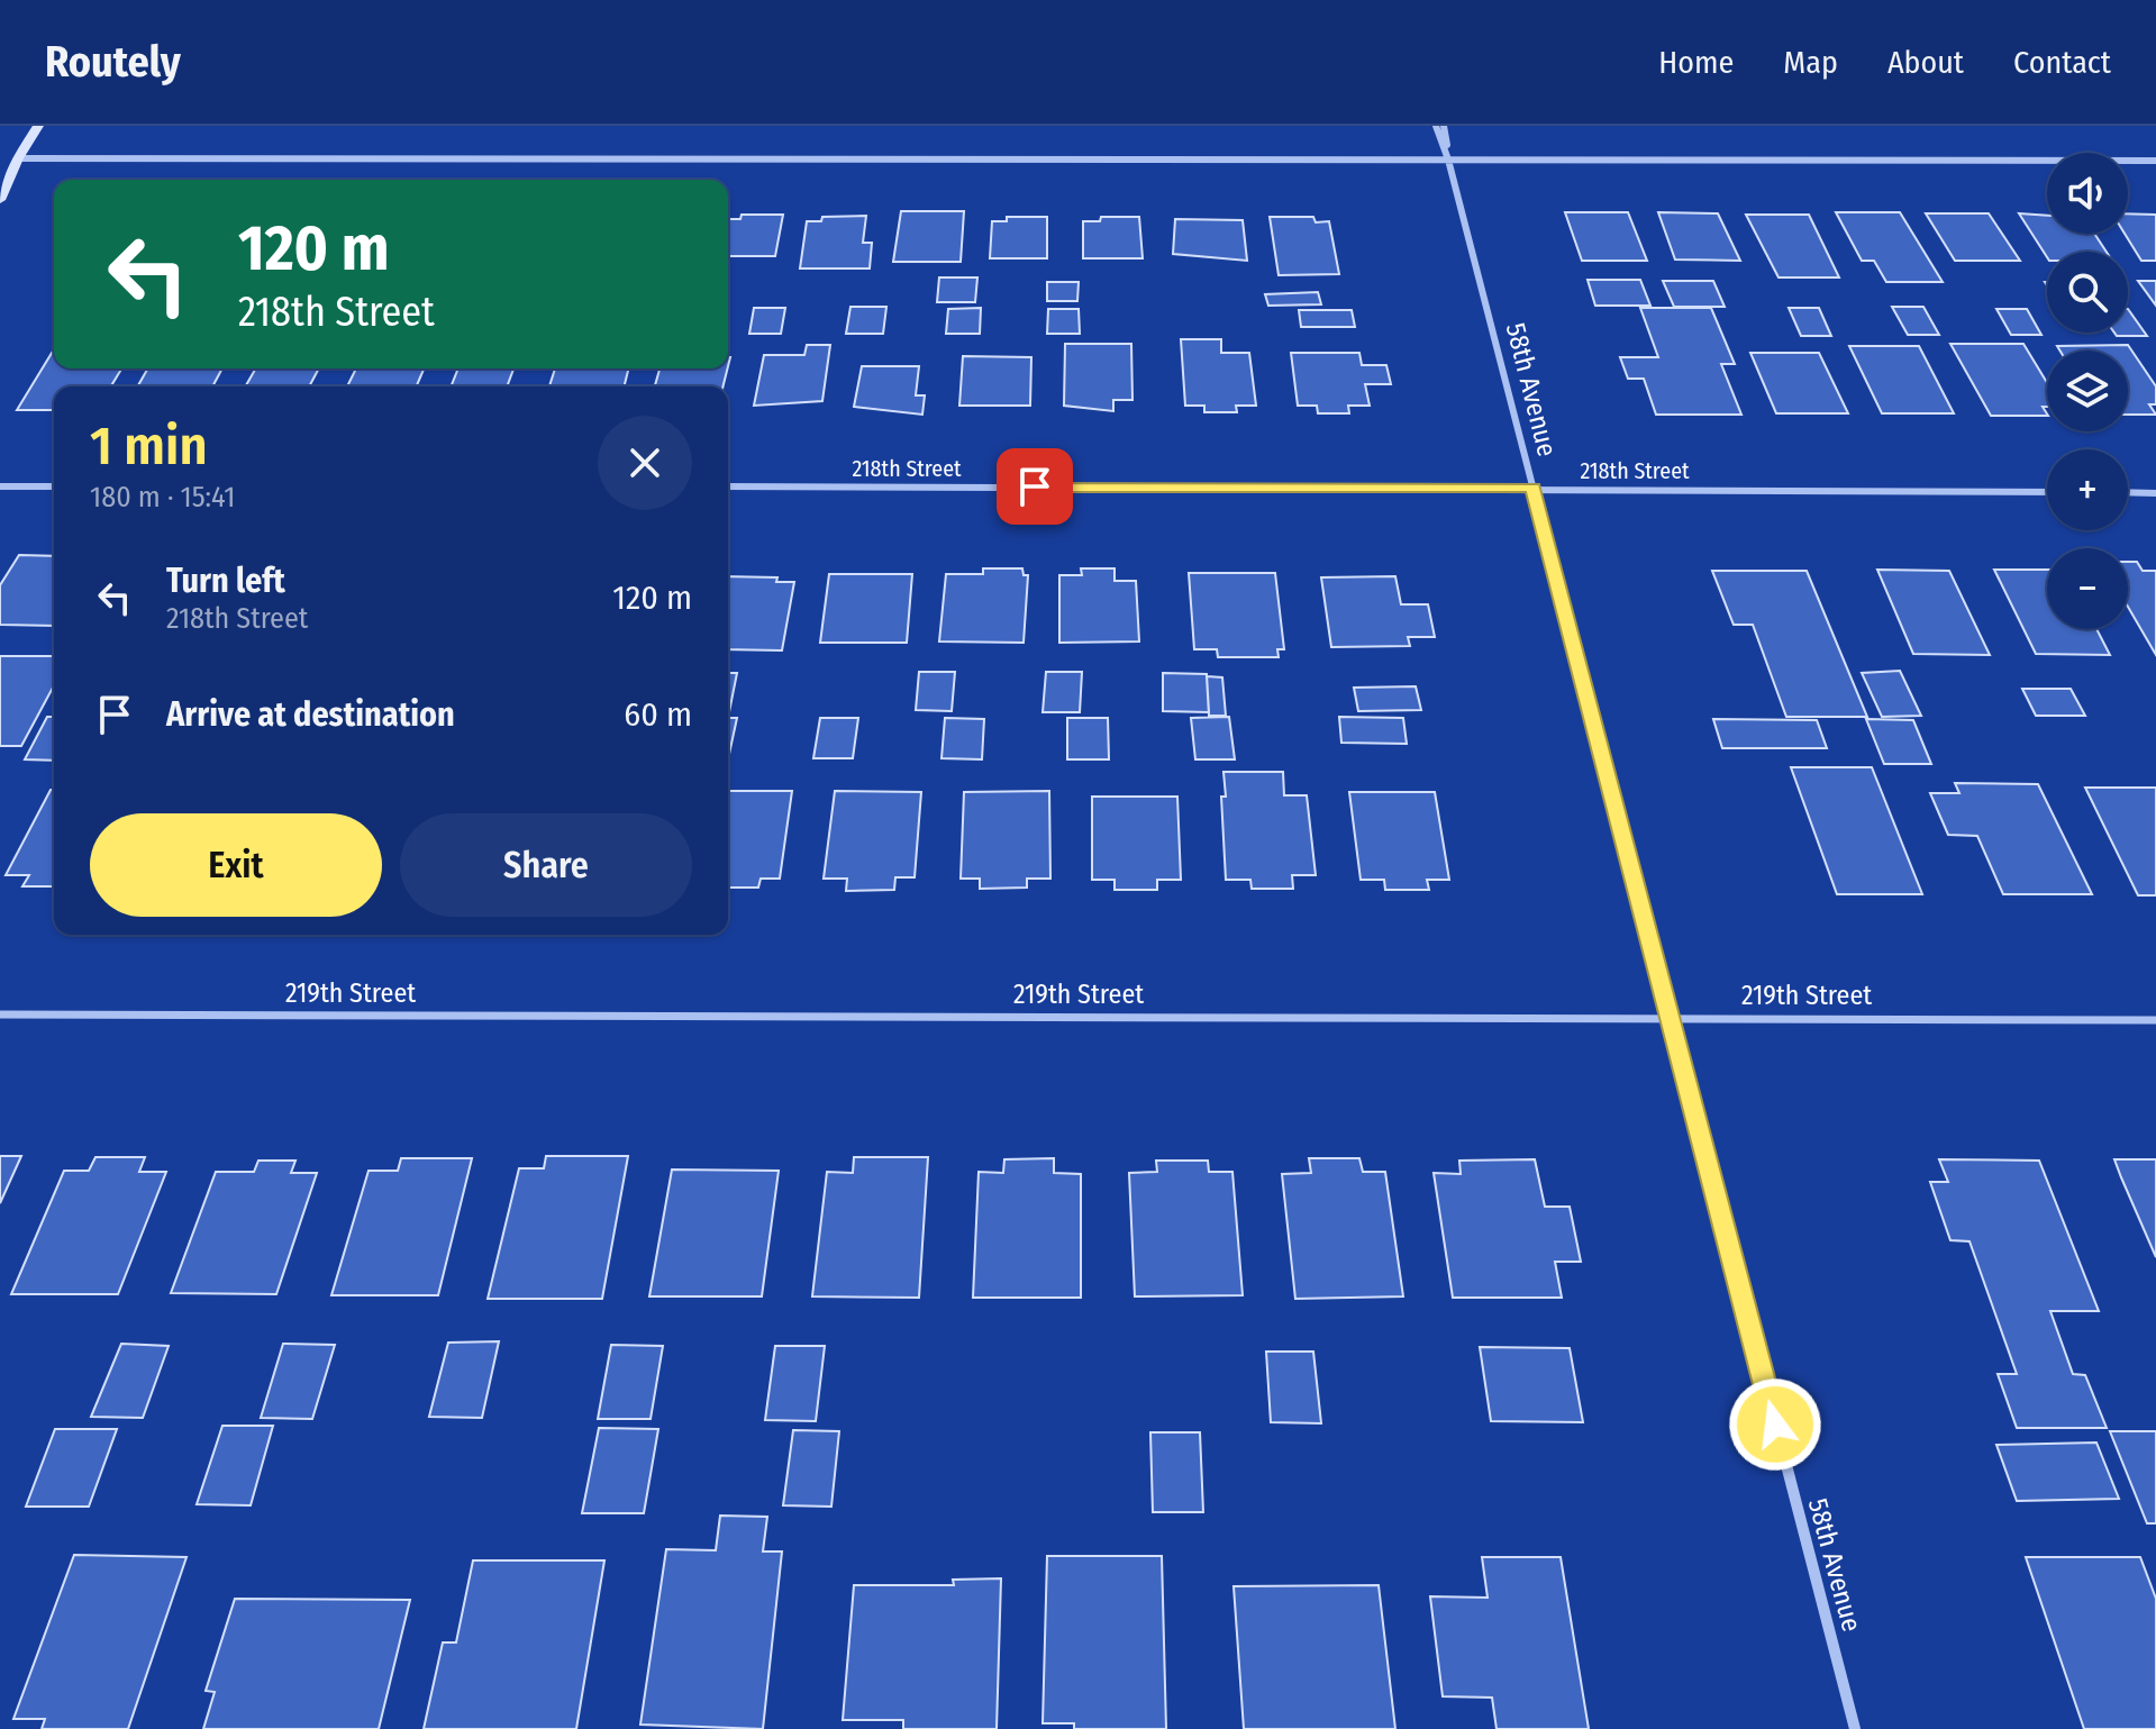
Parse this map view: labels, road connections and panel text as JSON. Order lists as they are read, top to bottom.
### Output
{
  "streets": {
    "street": ["58th Avenue", "218th Street", "219th Street"]
  },
  "crossings": [
    ["58th Avenue", "218th Street"],
    ["58th Avenue", "219th Street"]
  ],
  "page": {
    "header": "Routely",
    "nav": [
      "Home",
      "Map",
      "About",
      "Contact"
    ],
    "map_buttons": ["+", "−"],
    "turn": ["120 m", "218th Street"],
    "heading": ["1 min", "180 m · 15:41"],
    "list": [
      {
        "name": "Turn left",
        "note": "218th Street",
        "value": "120 m"
      },
      {
        "name": "Arrive at destination",
        "value": "60 m"
      }
    ],
    "buttons": ["Exit", "Share"]
  }
}
